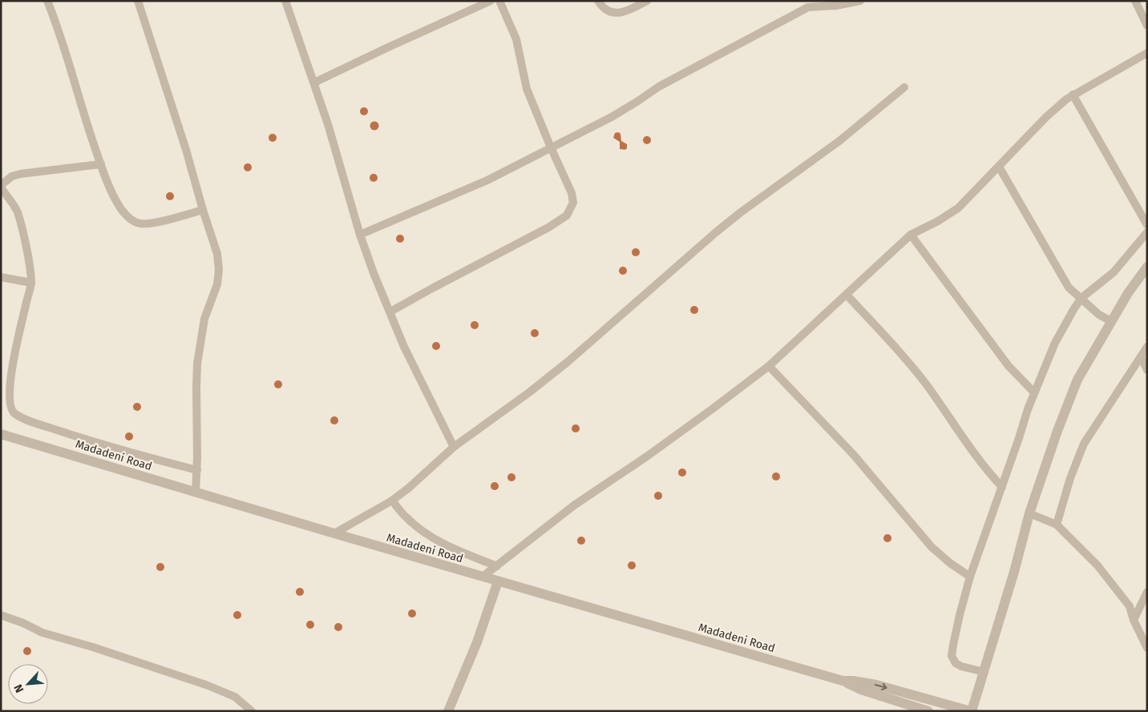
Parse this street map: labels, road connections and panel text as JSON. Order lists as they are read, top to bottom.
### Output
{
  "streets": {
    "street": ["Madadeni Road"]
  },
  "north": "bottom left"
}
